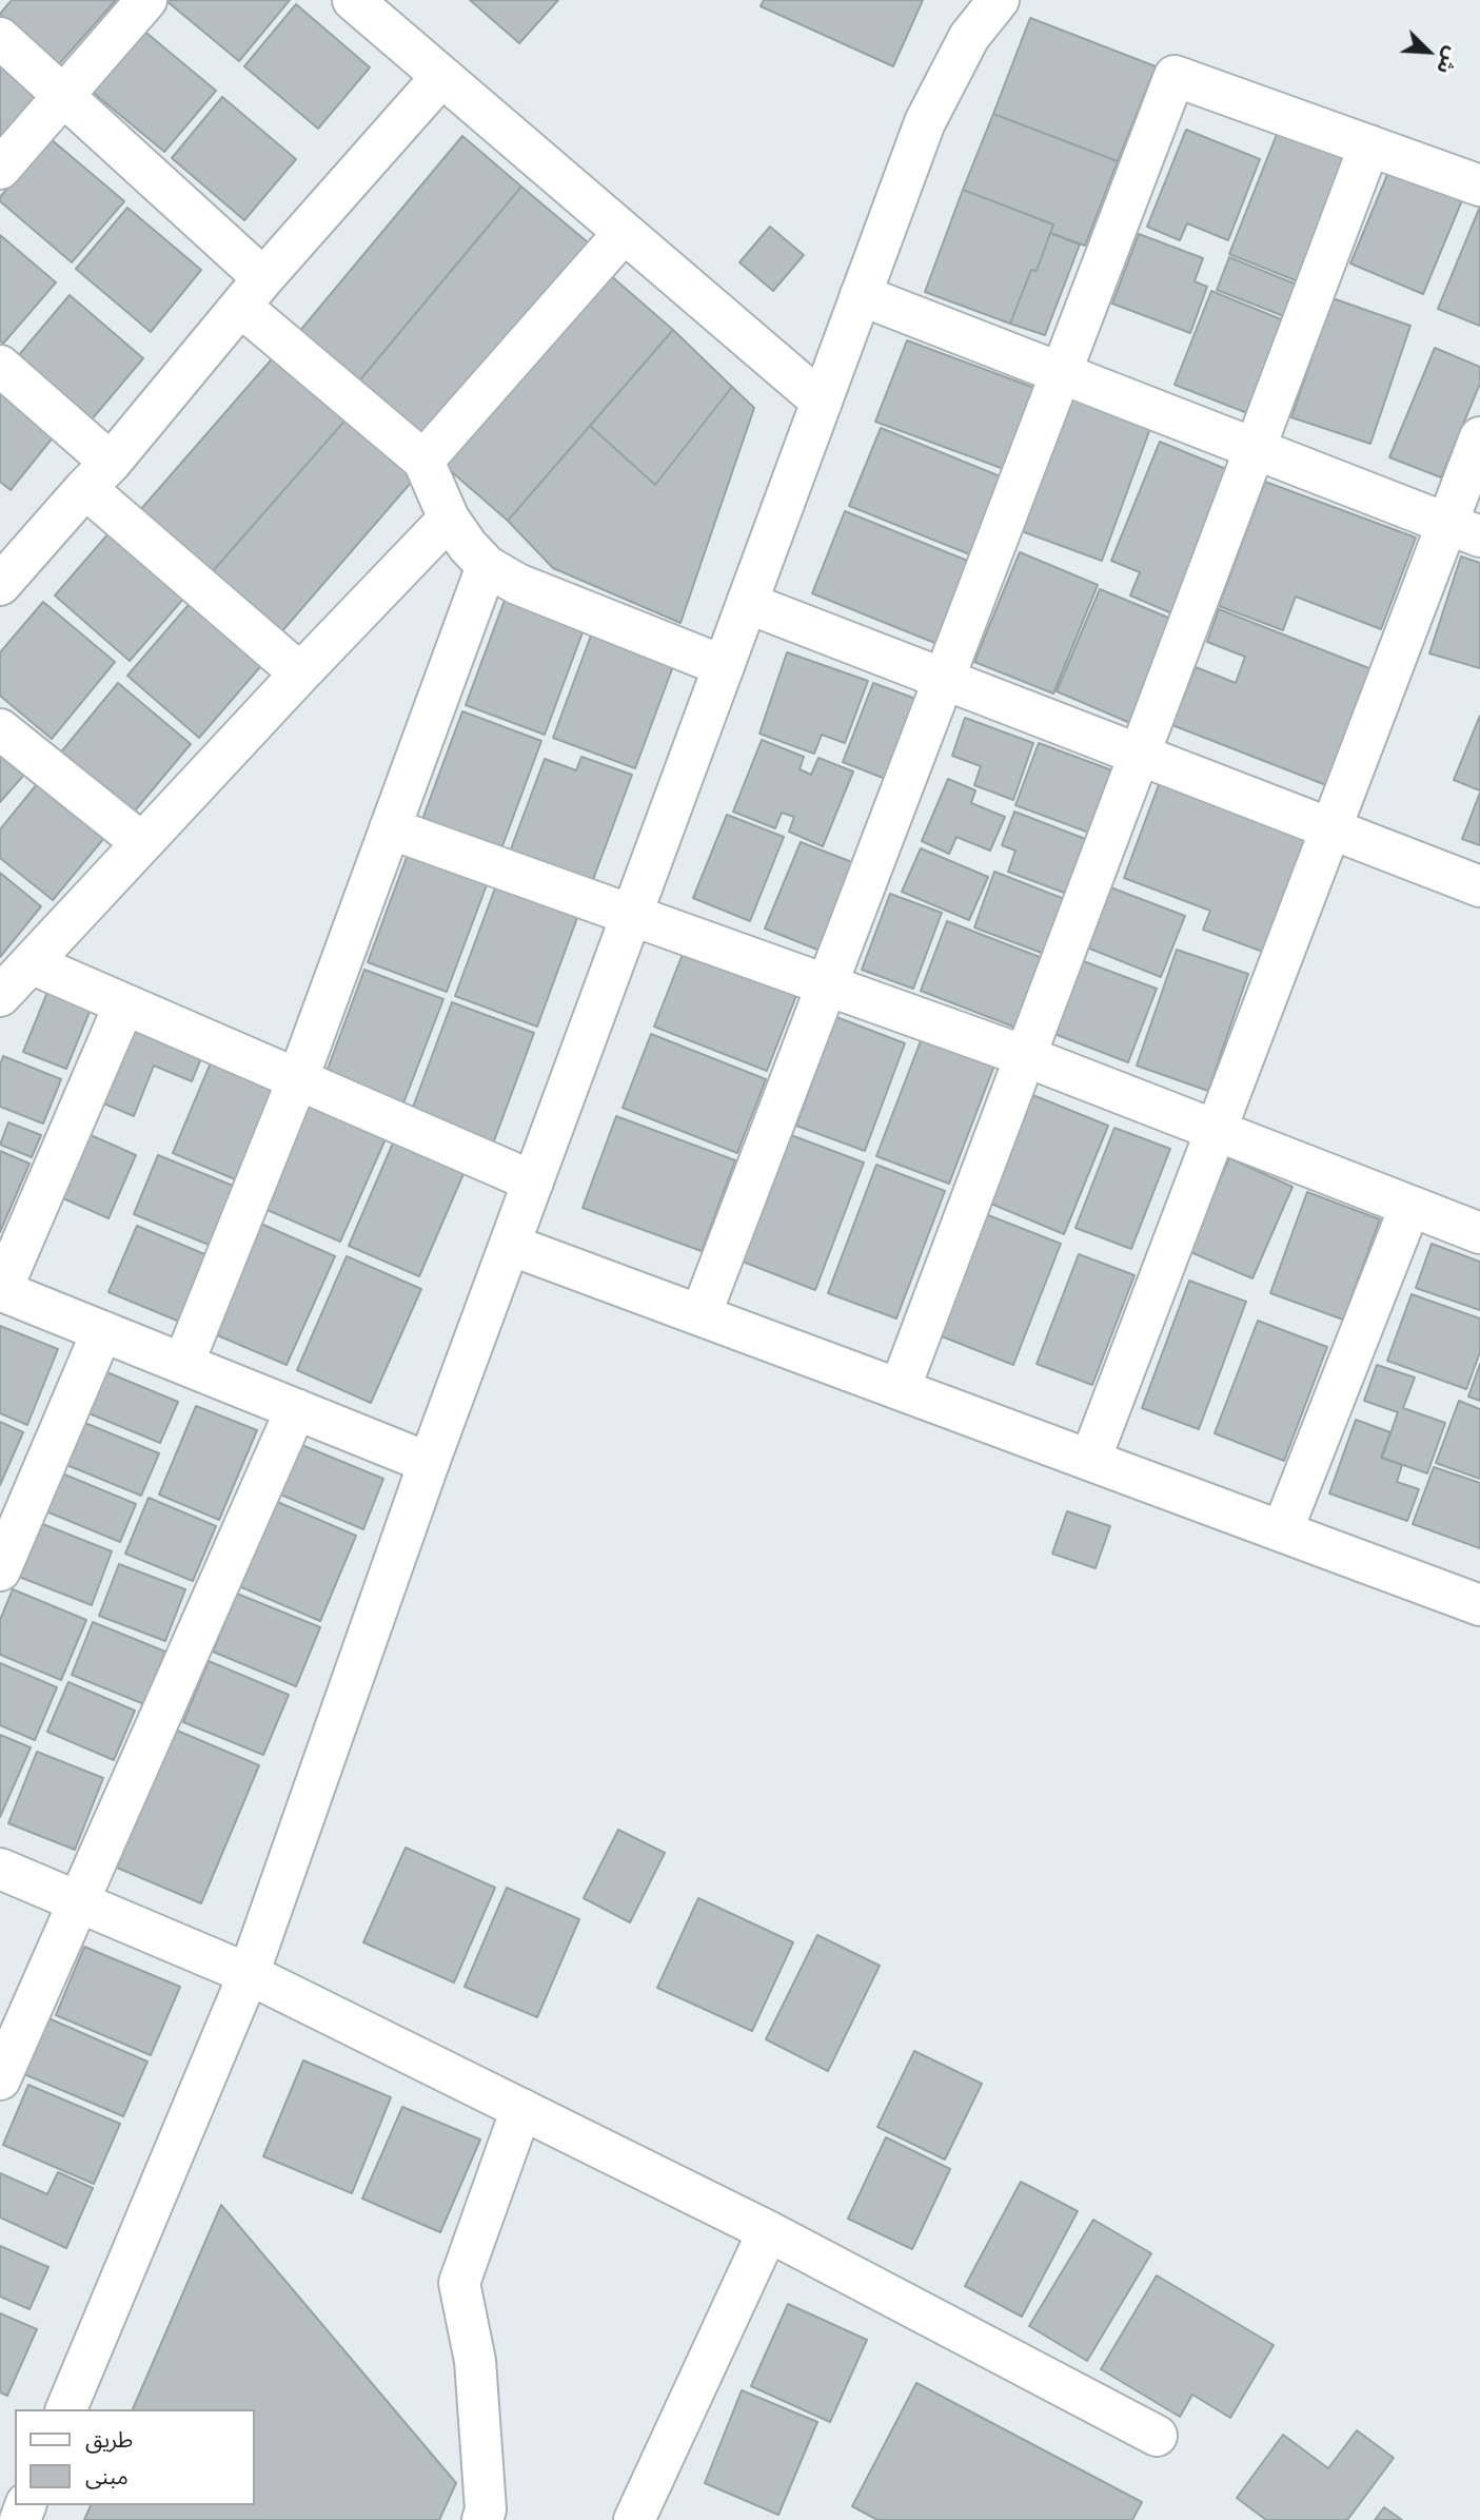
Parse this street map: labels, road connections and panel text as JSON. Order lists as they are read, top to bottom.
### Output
{
  "legend": ["طريق", "مبنى"],
  "north": "bottom right"
}
